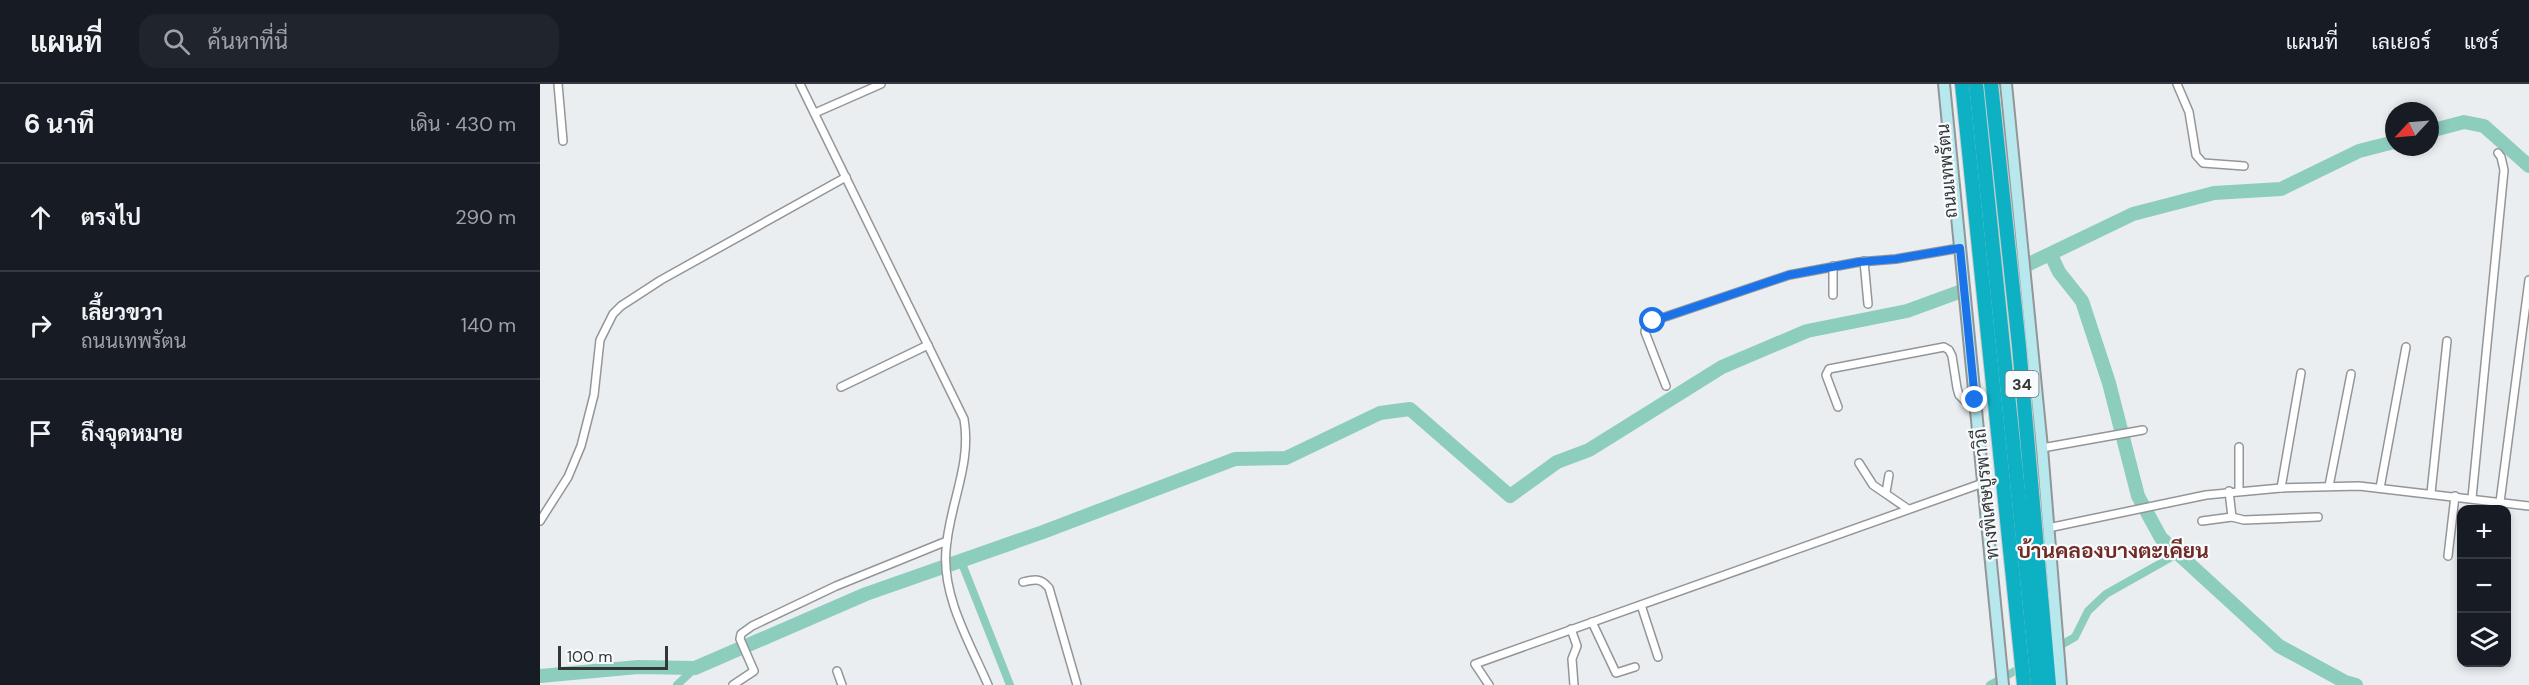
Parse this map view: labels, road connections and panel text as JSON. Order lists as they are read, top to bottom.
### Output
{
  "streets": {
    "highway": ["ถนนเทพรัตน", "34", "ทางพิเศษบูรพาวิถี"]
  },
  "districts": ["บ้านคลองบางตะเคียน"],
  "scale_bar": "100 m",
  "north": "bottom left",
  "page": {
    "header": "แผนที่",
    "search": "ค้นหาที่นี่",
    "nav": ["แผนที่", "เลเยอร์", "แชร์"],
    "heading": ["6 นาที", "เดิน · 430 m"],
    "list": [
      ["ตรงไป", "290 m"],
      ["เลี้ยวขวา", "ถนนเทพรัตน", "140 m"],
      "ถึงจุดหมาย"
    ],
    "map_buttons": ["+", "−"],
    "scale": "100 m"
  }
}
